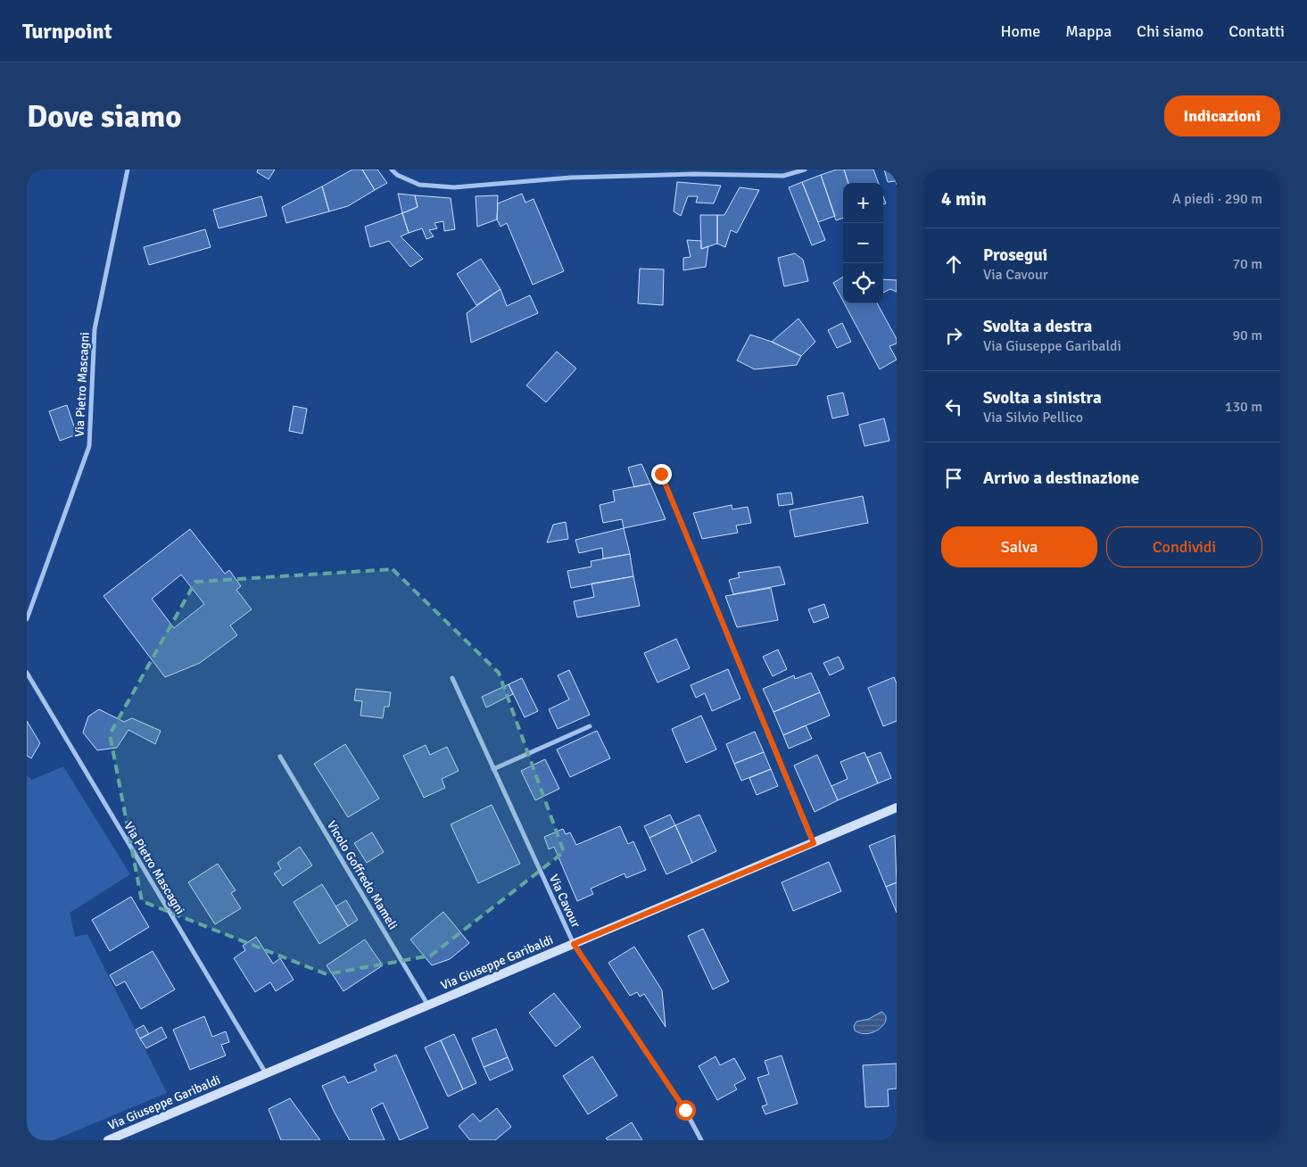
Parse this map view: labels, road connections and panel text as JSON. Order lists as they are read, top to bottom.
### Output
{
  "streets": {
    "main road": ["Via Giuseppe Garibaldi"],
    "street": ["Via Pietro Mascagni", "Vicolo Goffredo Mameli", "Via Cavour"]
  },
  "crossings": [
    ["Via Pietro Mascagni", "Via Giuseppe Garibaldi"],
    ["Vicolo Goffredo Mameli", "Via Giuseppe Garibaldi"],
    ["Via Cavour", "Via Giuseppe Garibaldi"]
  ],
  "page": {
    "header": "Turnpoint",
    "nav": [
      "Home",
      "Mappa",
      "Chi siamo",
      "Contatti"
    ],
    "buttons": [
      "Indicazioni",
      ["Salva", "Condividi"]
    ],
    "title": "Dove siamo",
    "heading": ["4 min", "A piedi · 290 m"],
    "map_buttons": ["+", "−"],
    "list": [
      ["Prosegui", "Via Cavour", "70 m"],
      ["Svolta a destra", "Via Giuseppe Garibaldi", "90 m"],
      ["Svolta a sinistra", "Via Silvio Pellico", "130 m"],
      "Arrivo a destinazione"
    ]
  }
}
